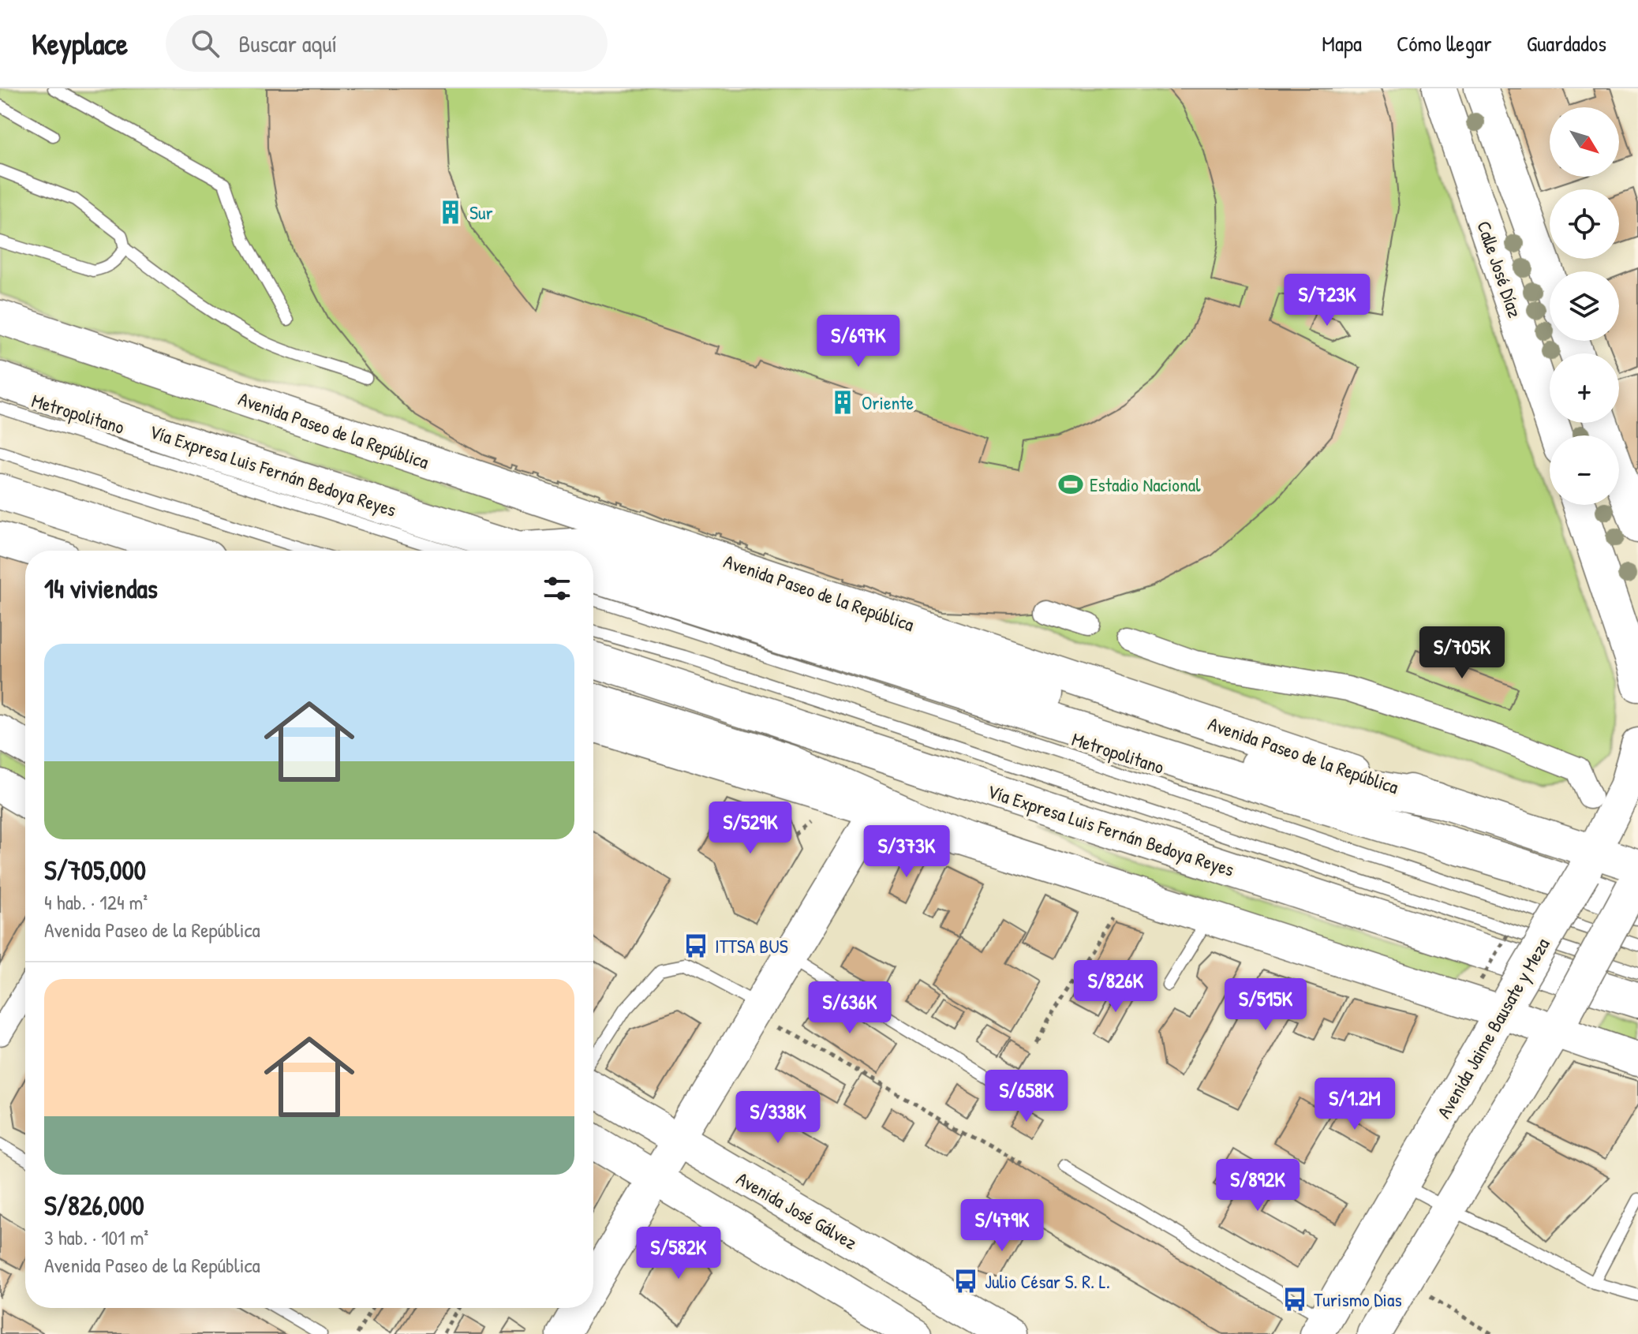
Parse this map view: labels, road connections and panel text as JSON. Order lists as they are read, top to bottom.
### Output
{
  "streets": {
    "highway": ["Vía Expresa Luis Fernán Bedoya Reyes"],
    "main road": [
      "Calle José Díaz",
      "Avenida Paseo de la República",
      "Avenida Jaime Bausate y Meza",
      "Avenida José Gálvez"
    ],
    "lane": ["Metropolitano"]
  },
  "crossings": [
    ["Avenida Paseo de la República", "Avenida Jaime Bausate y Meza"]
  ],
  "places": {
    "building": ["Sur", "Oriente"],
    "sports": ["Estadio Nacional"],
    "bus stop": ["ITTSA BUS", "Julio César S. R. L.", "Turismo Dias"]
  },
  "north": "bottom right",
  "page": {
    "header": "Keyplace",
    "search": "Buscar aquí",
    "nav": ["Mapa", "Cómo llegar", "Guardados"],
    "map_buttons": ["+", "−"],
    "price": [
      "S/723K",
      "S/697K",
      "S/705K",
      "S/529K",
      "S/373K",
      "S/826K",
      "S/515K",
      "S/636K",
      "S/658K",
      "S/1.2M",
      "S/338K",
      "S/892K",
      "S/479K",
      "S/582K"
    ],
    "heading": "14 viviendas",
    "list": [
      {
        "name": "S/705,000",
        "note": "4 hab. · 124 m² · Avenida Paseo de la República"
      },
      {
        "name": "S/826,000",
        "note": "3 hab. · 101 m² · Avenida Paseo de la República"
      }
    ]
  }
}
